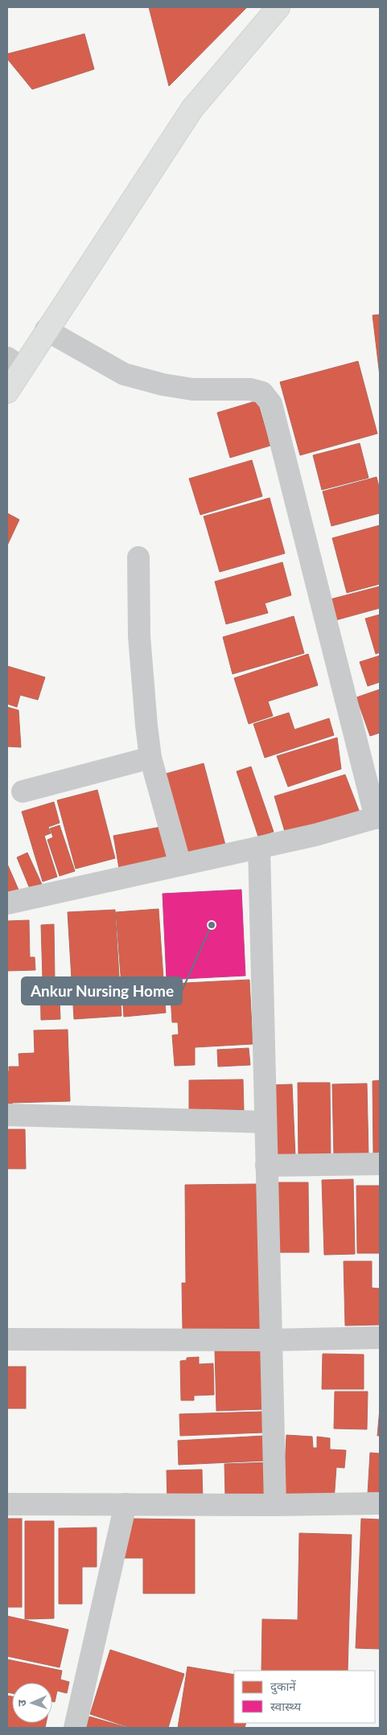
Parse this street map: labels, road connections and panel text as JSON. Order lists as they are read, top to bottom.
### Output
{
  "places": ["Ankur Nursing Home"],
  "legend": ["दुकानें", "स्वास्थ्य"],
  "north": "left"
}
